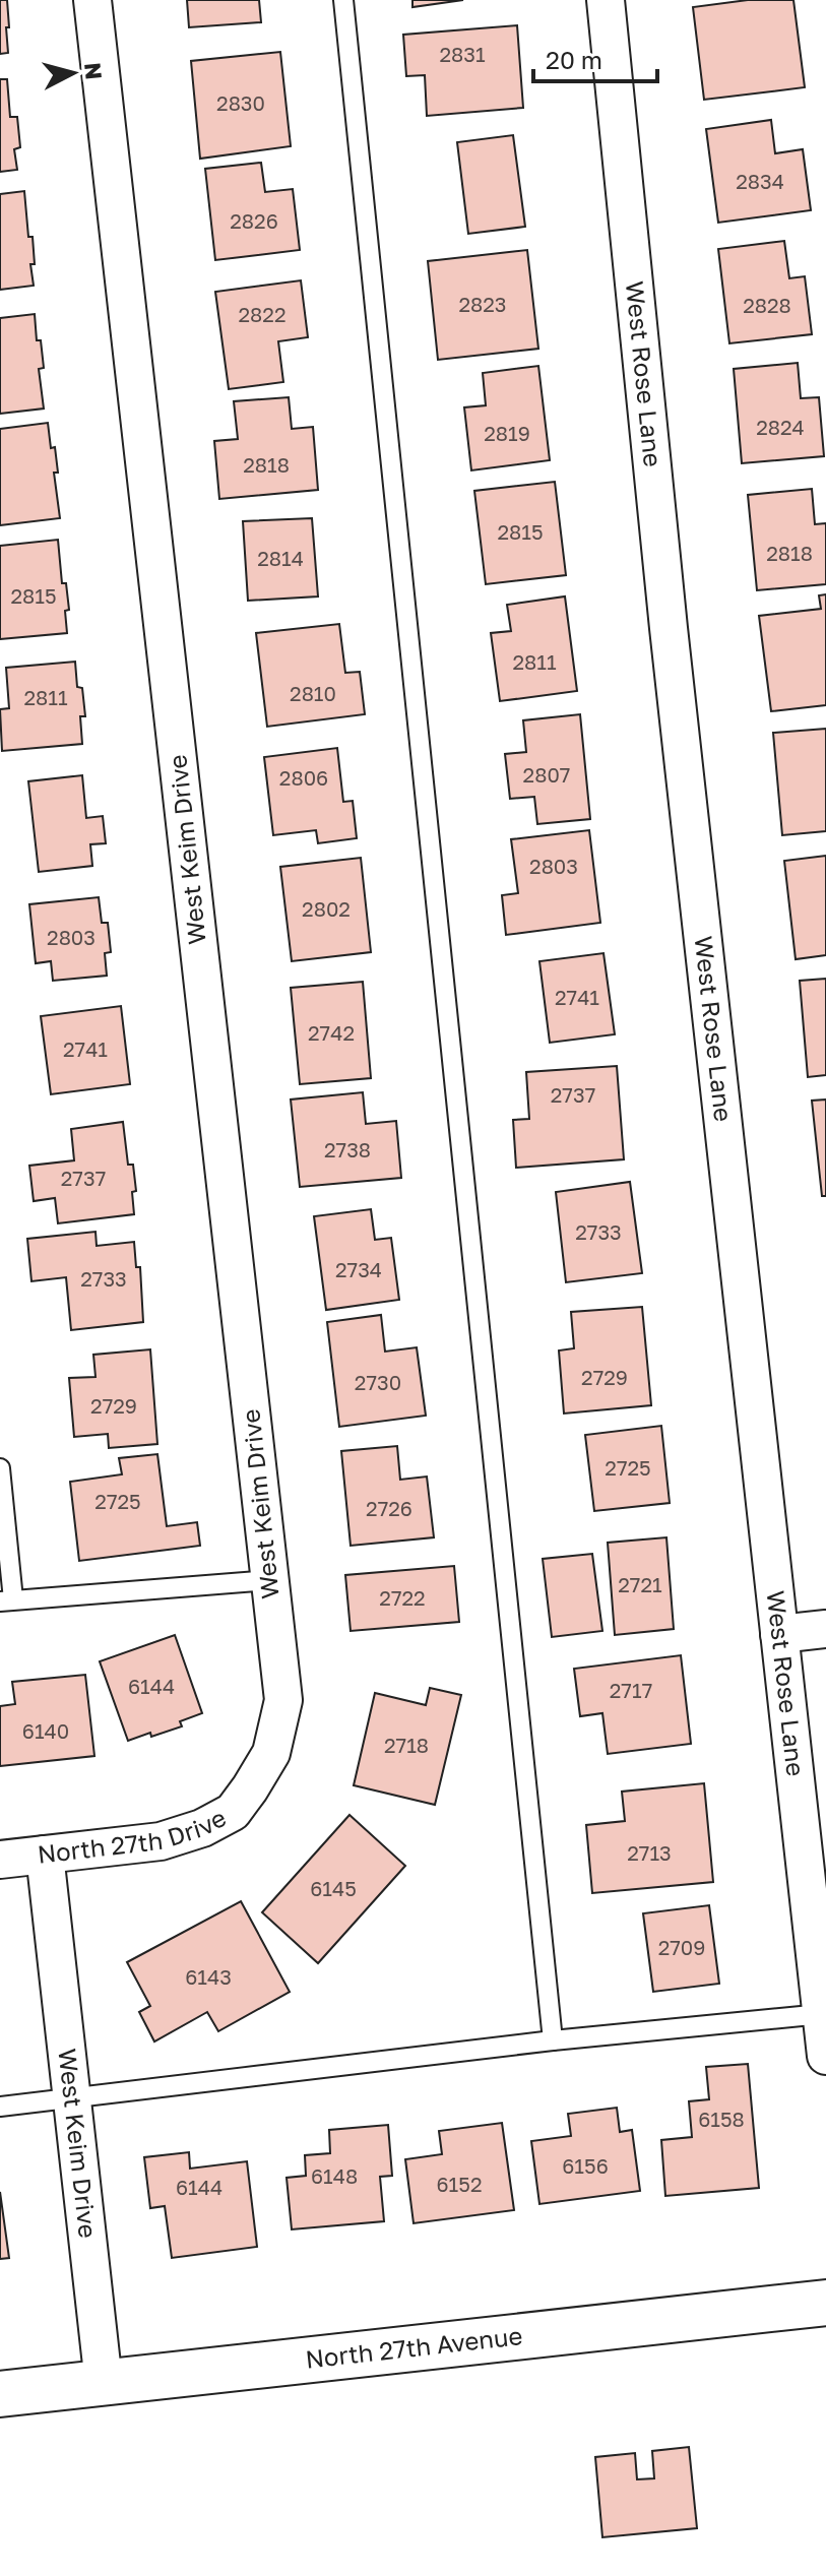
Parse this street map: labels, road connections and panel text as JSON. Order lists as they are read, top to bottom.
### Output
{
  "streets": {
    "main road": ["North 27th Avenue"],
    "street": ["West Rose Lane", "West Keim Drive", "North 27th Drive"]
  },
  "crossings": [
    ["West Keim Drive", "North 27th Drive"],
    ["West Keim Drive", "North 27th Avenue"]
  ],
  "house_numbers": [
    "2831",
    "2830",
    "2834",
    "2826",
    "2823",
    "2828",
    "2822",
    "2824",
    "2819",
    "2818",
    "2815",
    "2818",
    "2814",
    "2815",
    "2811",
    "2810",
    "2811",
    "2807",
    "2806",
    "2803",
    "2802",
    "2803",
    "2741",
    "2742",
    "2741",
    "2737",
    "2738",
    "2737",
    "2733",
    "2734",
    "2733",
    "2729",
    "2730",
    "2729",
    "2725",
    "2725",
    "2726",
    "2721",
    "2722",
    "6144",
    "2717",
    "6140",
    "2718",
    "2713",
    "6145",
    "2709",
    "6143",
    "6158",
    "6156",
    "6148",
    "6152",
    "6144"
  ],
  "scale_bar": "20 m",
  "north": "right"
}
